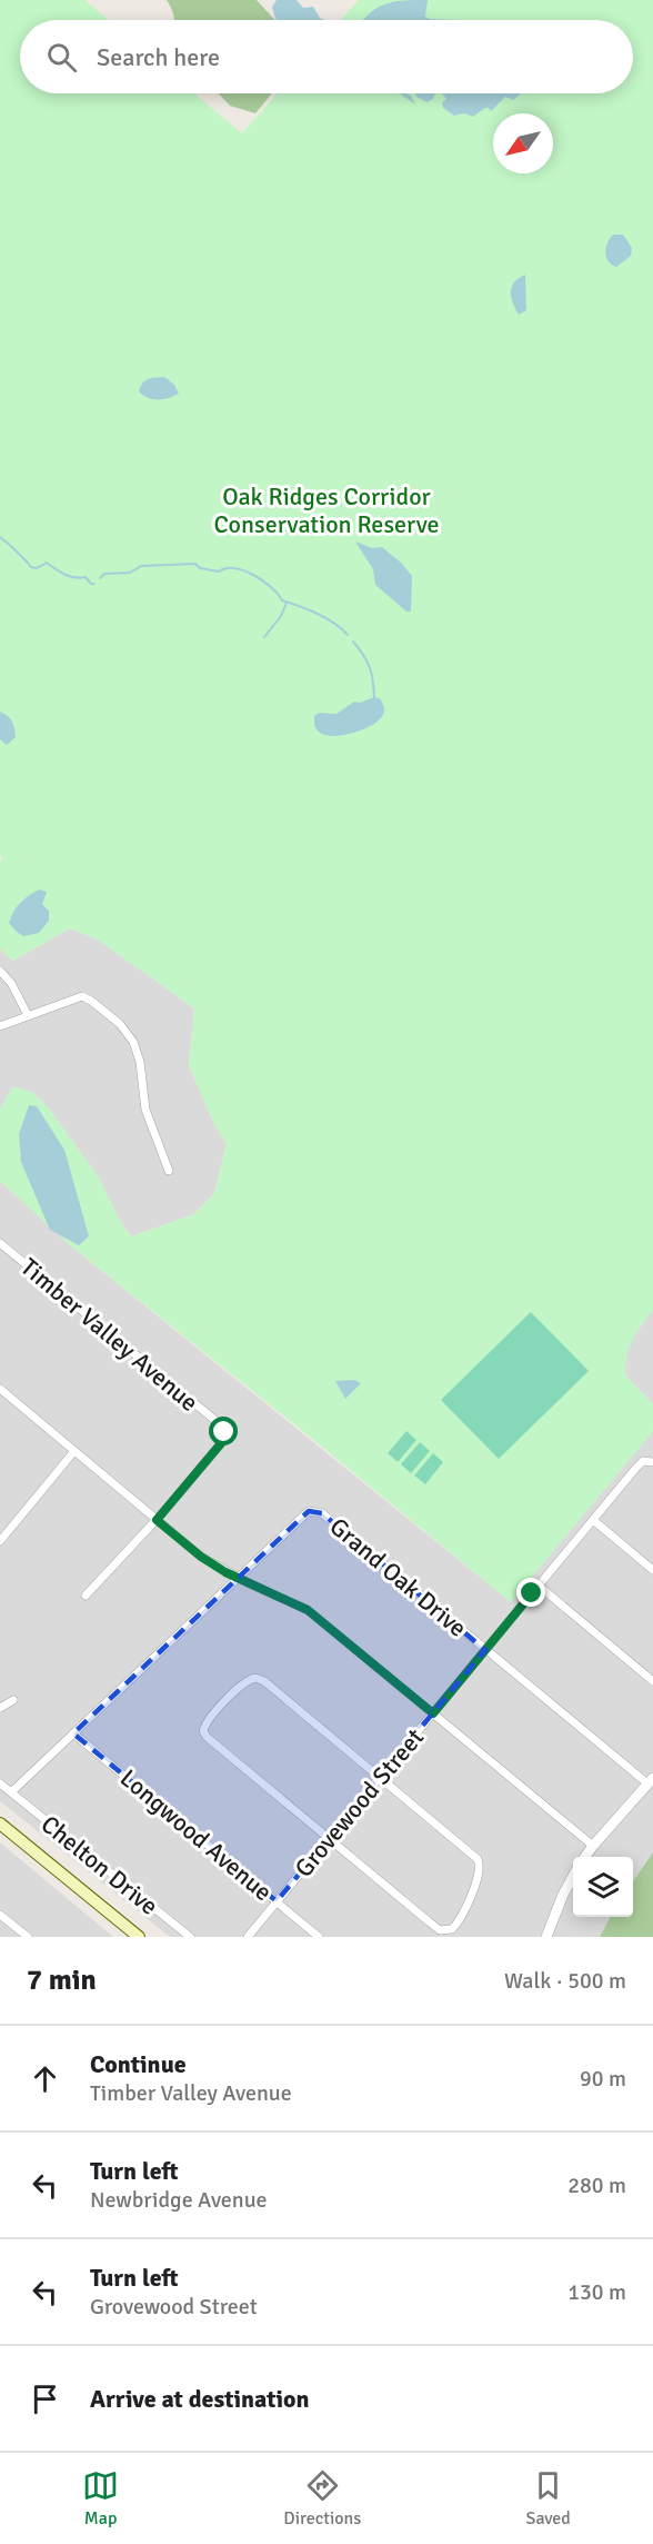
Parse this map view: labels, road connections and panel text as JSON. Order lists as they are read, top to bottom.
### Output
{
  "streets": {
    "street": [
      "Timber Valley Avenue",
      "Grand Oak Drive",
      "Grovewood Street",
      "Longwood Avenue",
      "Chelton Drive"
    ]
  },
  "crossings": [
    ["Grand Oak Drive", "Grovewood Street"],
    ["Grand Oak Drive", "Longwood Avenue"],
    ["Grand Oak Drive", "Chelton Drive"],
    ["Grovewood Street", "Longwood Avenue"]
  ],
  "parks": ["Oak Ridges Corridor Conservation Reserve"],
  "north": "bottom left",
  "page": {
    "search": "Search here",
    "heading": ["7 min", "Walk · 500 m"],
    "list": [
      ["Continue", "Timber Valley Avenue", "90 m"],
      ["Turn left", "Newbridge Avenue", "280 m"],
      ["Turn left", "Grovewood Street", "130 m"],
      "Arrive at destination"
    ],
    "nav": ["Map", "Directions", "Saved"]
  }
}
